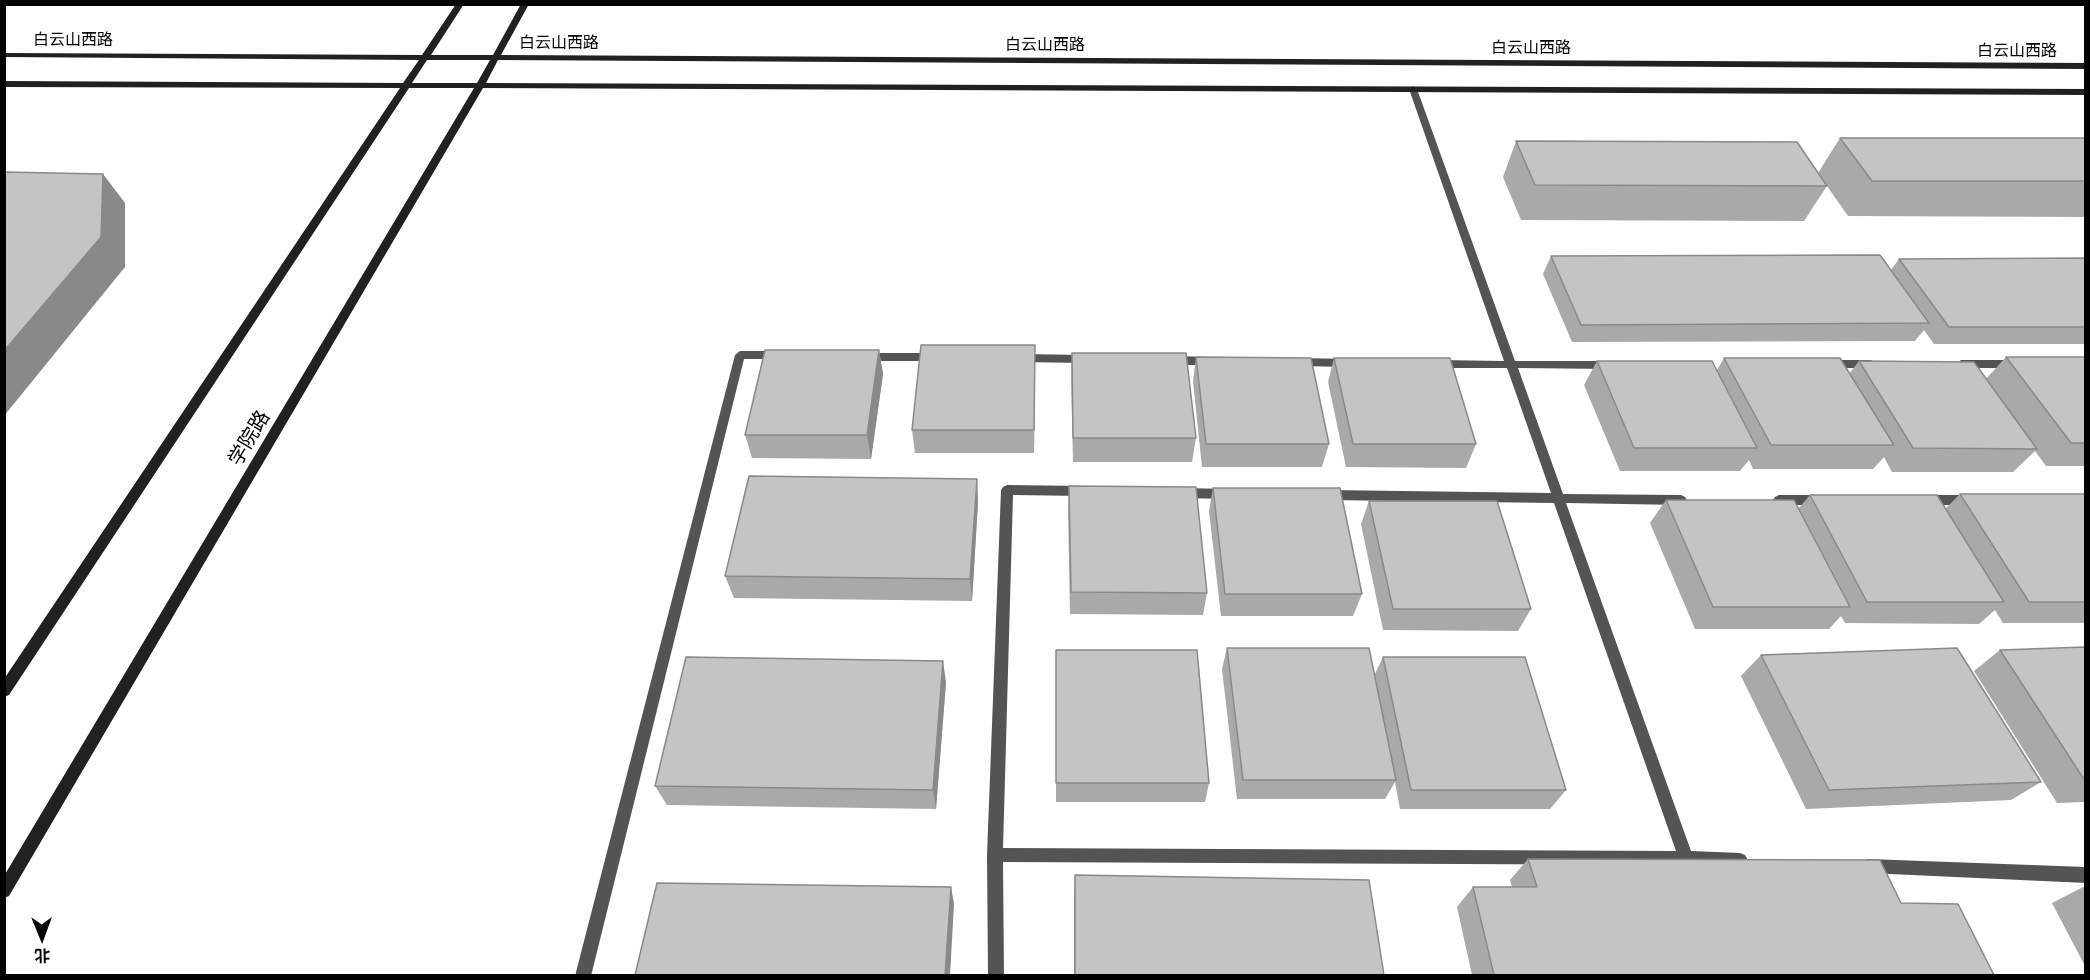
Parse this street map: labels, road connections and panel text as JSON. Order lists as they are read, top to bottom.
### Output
{
  "streets": {
    "main road": ["白云山西路", "学院路"]
  },
  "crossings": [
    ["白云山西路", "学院路"]
  ],
  "north": "bottom"
}
